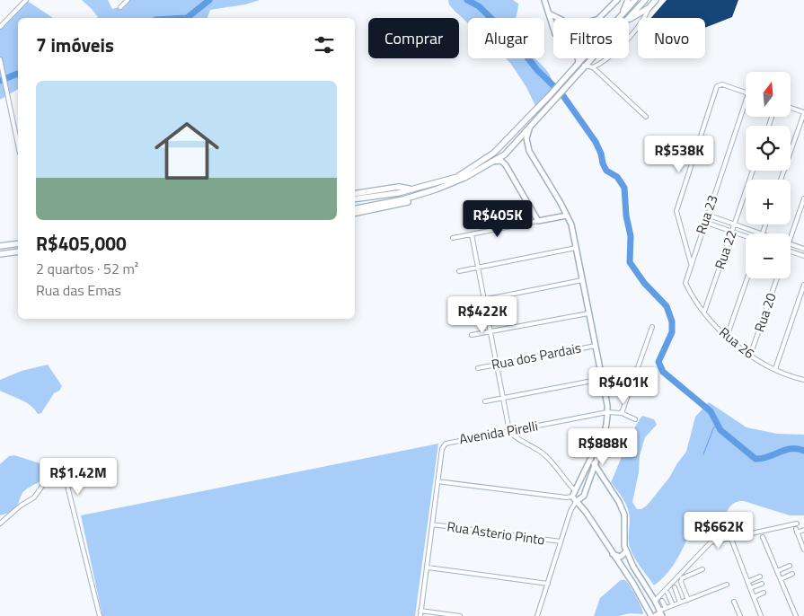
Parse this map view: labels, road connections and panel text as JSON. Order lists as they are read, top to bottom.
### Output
{
  "streets": {
    "street": [
      "Rua 23",
      "Rua 22",
      "Rua 20",
      "Rua 26",
      "Rua dos Pardais",
      "Avenida Pirelli",
      "Rua Asterio Pinto"
    ]
  },
  "crossings": [
    ["Rua 23", "Rua 26"],
    ["Rua 22", "Rua 26"],
    ["Rua 20", "Rua 26"]
  ],
  "north": "top",
  "page": {
    "chip": [
      "Comprar",
      "Alugar",
      "Filtros",
      "Novo"
    ],
    "heading": "7 imóveis",
    "map_buttons": ["+", "−"],
    "list": [
      {
        "name": "R$405,000",
        "note": "2 quartos · 52 m² · Rua das Emas"
      }
    ],
    "price": [
      "R$538K",
      "R$405K",
      "R$422K",
      "R$401K",
      "R$888K",
      "R$1.42M",
      "R$662K"
    ]
  }
}
